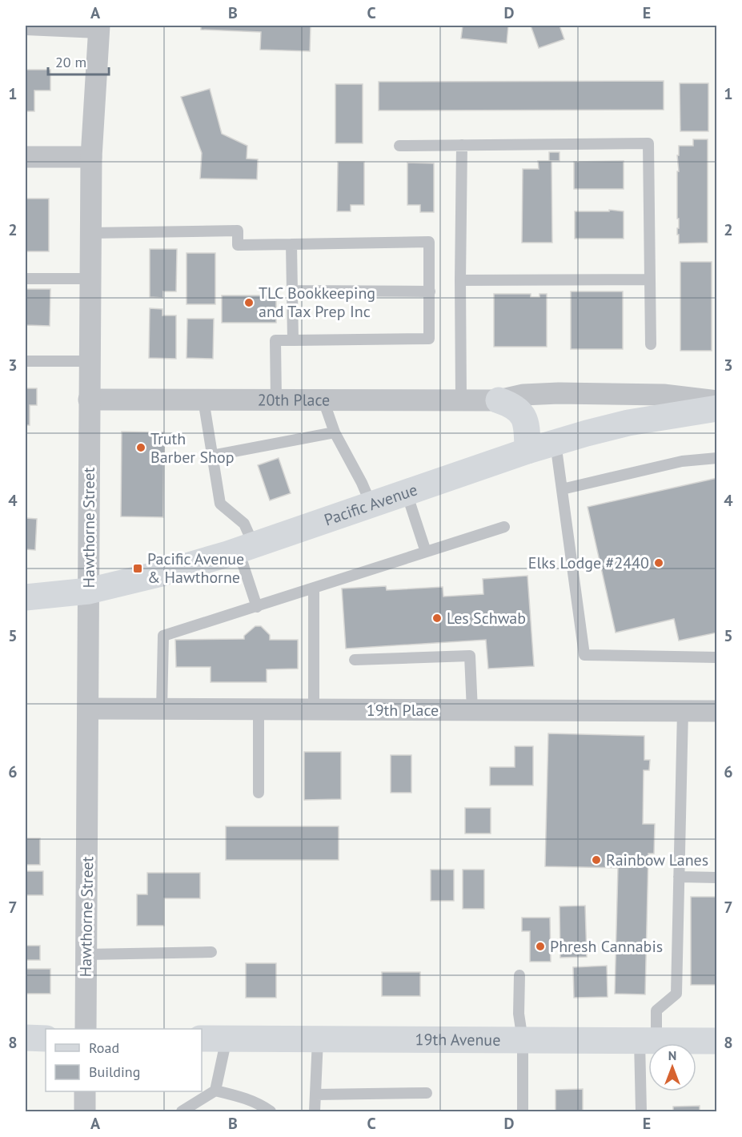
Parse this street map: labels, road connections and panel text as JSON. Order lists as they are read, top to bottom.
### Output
{
  "streets": {
    "main road": ["20th Place", "Pacific Avenue", "19th Avenue"],
    "street": ["Hawthorne Street", "19th Place"]
  },
  "crossings": [
    ["20th Place", "Pacific Avenue"],
    ["20th Place", "Hawthorne Street"],
    ["Pacific Avenue", "Hawthorne Street"],
    ["Hawthorne Street", "19th Place"]
  ],
  "places": {
    "other": [
      "TLC Bookkeeping and Tax Prep Inc",
      "Truth Barber Shop",
      "Elks Lodge #2440",
      "Les Schwab",
      "Rainbow Lanes",
      "Phresh Cannabis"
    ],
    "transit": ["Pacific Avenue & Hawthorne"]
  },
  "legend": ["Road", "Building"],
  "scale_bar": "20 m",
  "north": "top",
  "grid": {
    "columns": [
      "A",
      "B",
      "C",
      "D",
      "E"
    ],
    "rows": [
      "1",
      "2",
      "3",
      "4",
      "5",
      "6",
      "7",
      "8"
    ]
  }
}
